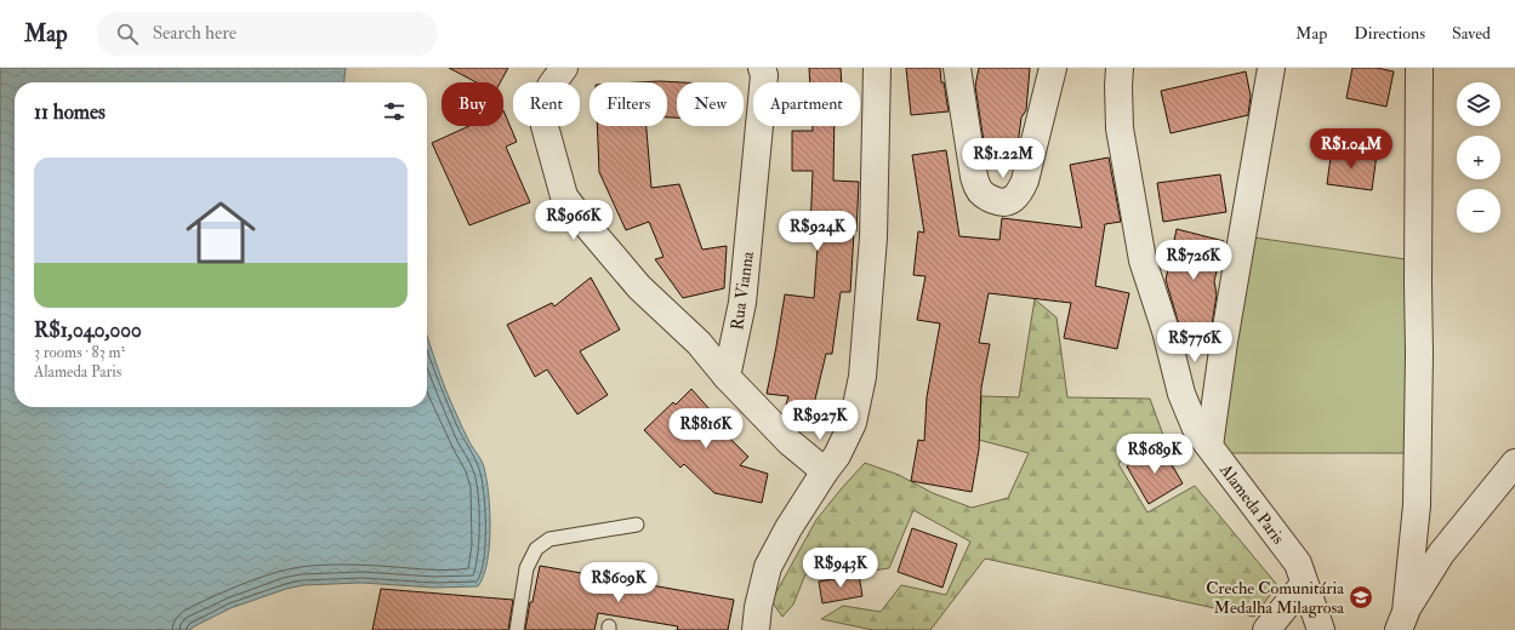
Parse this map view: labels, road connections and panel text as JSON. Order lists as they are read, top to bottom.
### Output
{
  "streets": {
    "street": ["Rua Vianna", "Alameda Paris"]
  },
  "places": {
    "school or university": ["Creche Comunitária Medalha Milagrosa"]
  },
  "page": {
    "header": "Map",
    "search": "Search here",
    "nav": ["Map", "Directions", "Saved"],
    "map_buttons": ["+", "−"],
    "chip": [
      "Buy",
      "Rent",
      "Filters",
      "New",
      "Apartment"
    ],
    "heading": "11 homes",
    "price": [
      "R$1.04M",
      "R$1.22M",
      "R$966K",
      "R$924K",
      "R$726K",
      "R$776K",
      "R$927K",
      "R$816K",
      "R$689K",
      "R$943K",
      "R$609K"
    ],
    "list": [
      {
        "name": "R$1,040,000",
        "note": "3 rooms · 83 m² · Alameda Paris"
      }
    ]
  }
}
